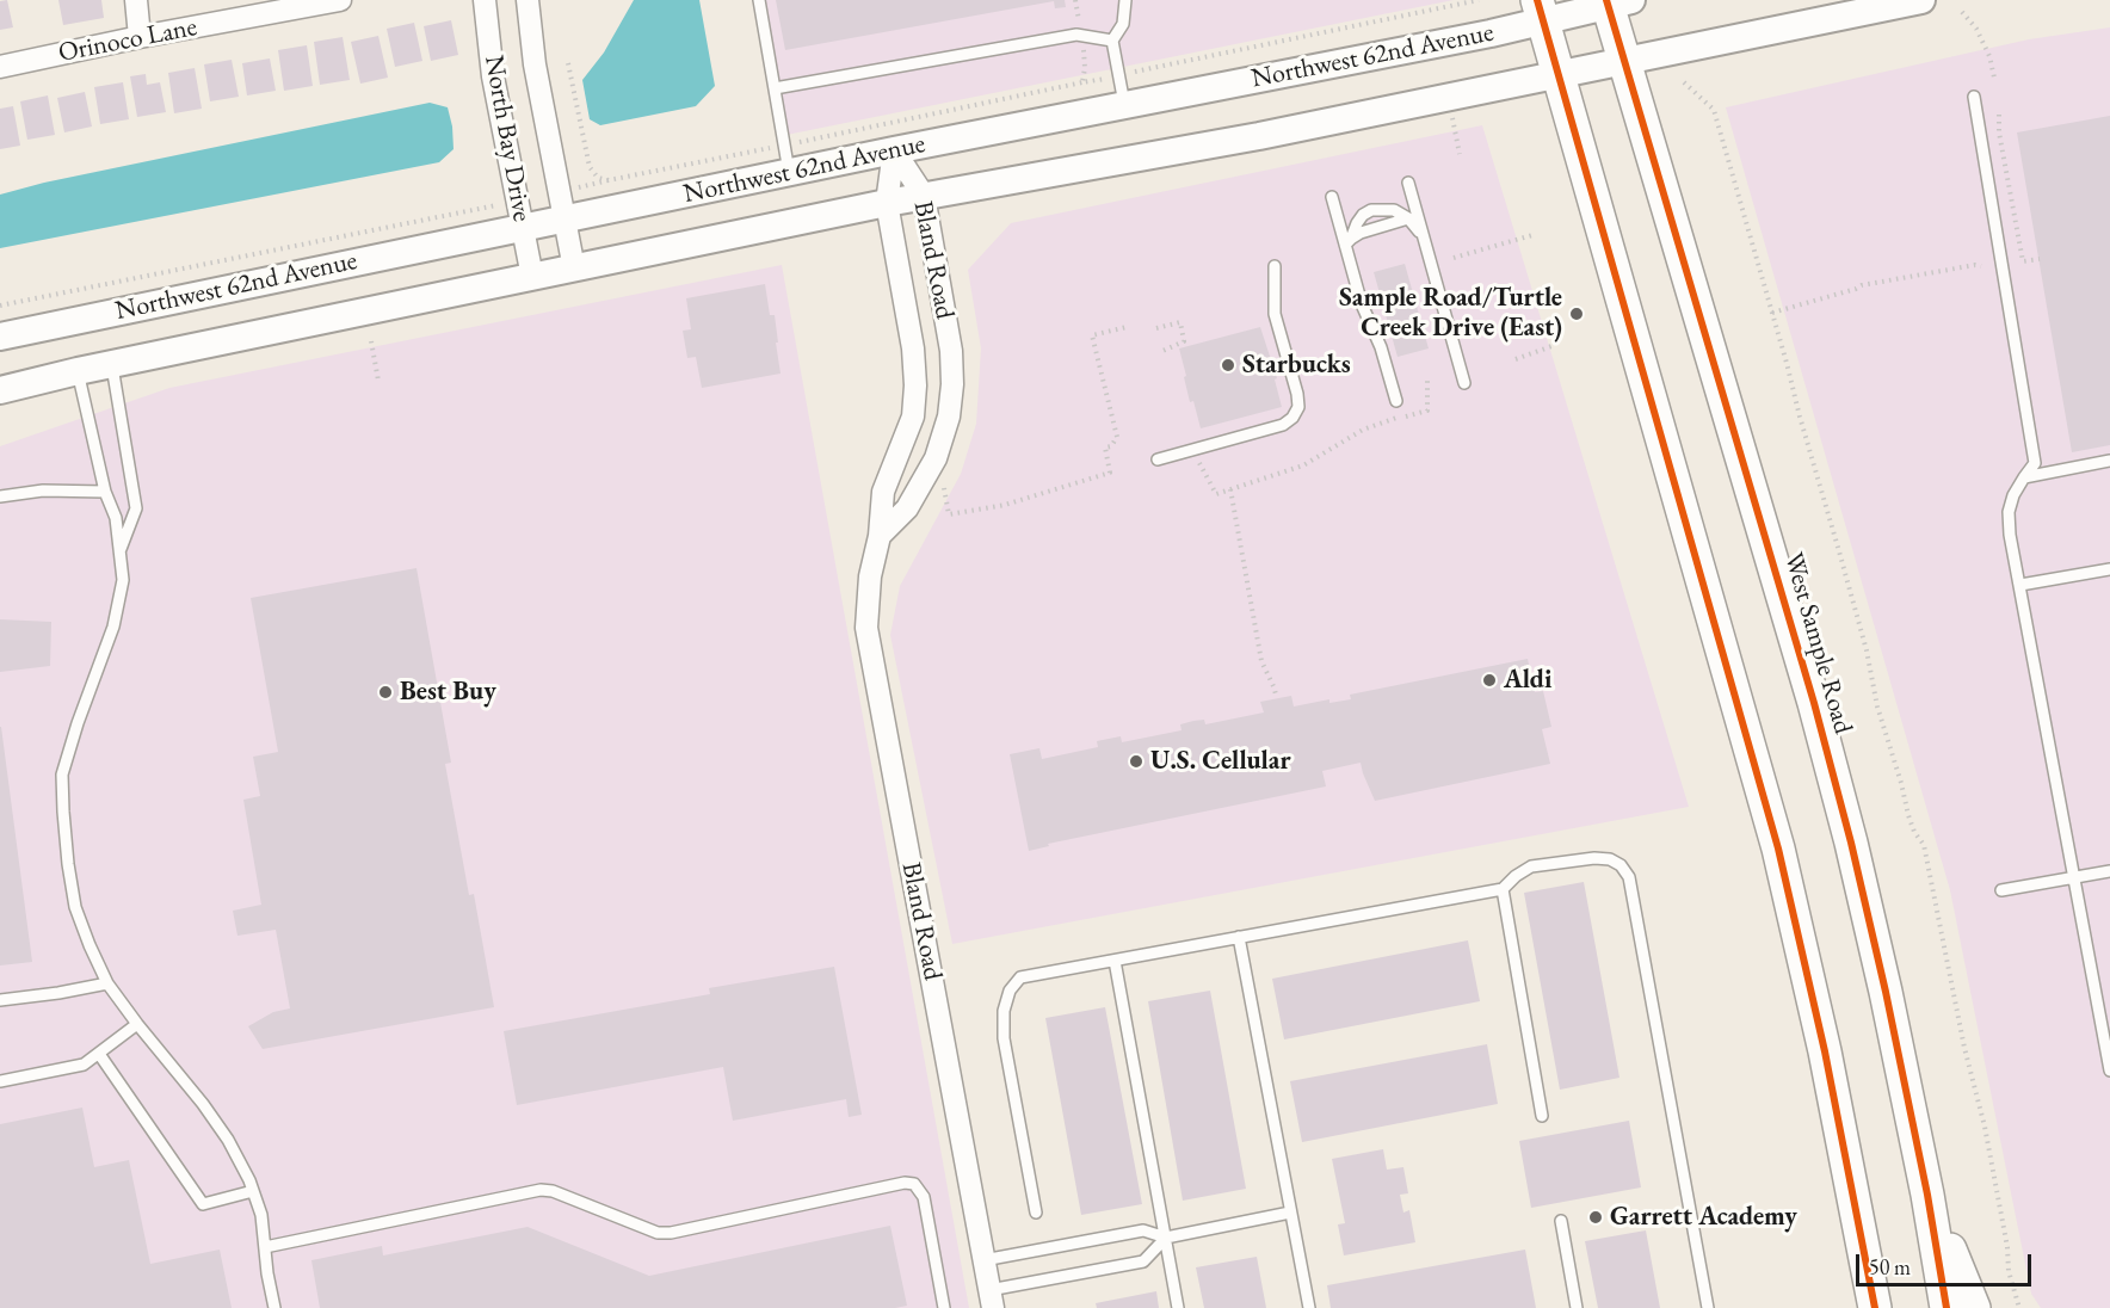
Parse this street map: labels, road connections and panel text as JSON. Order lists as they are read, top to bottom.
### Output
{
  "streets": {
    "main road": ["West Sample Road"],
    "street": [
      "Orinoco Lane",
      "Northwest 62nd Avenue",
      "North Bay Drive",
      "Bland Road"
    ]
  },
  "crossings": [
    ["Northwest 62nd Avenue", "North Bay Drive"],
    ["Northwest 62nd Avenue", "Bland Road"],
    ["Northwest 62nd Avenue", "West Sample Road"]
  ],
  "places": [
    "Sample Road/Turtle Creek Drive (East)",
    "Starbucks",
    "Aldi",
    "Best Buy",
    "U.S. Cellular",
    "Garrett Academy"
  ],
  "scale_bar": "50 m"
}
